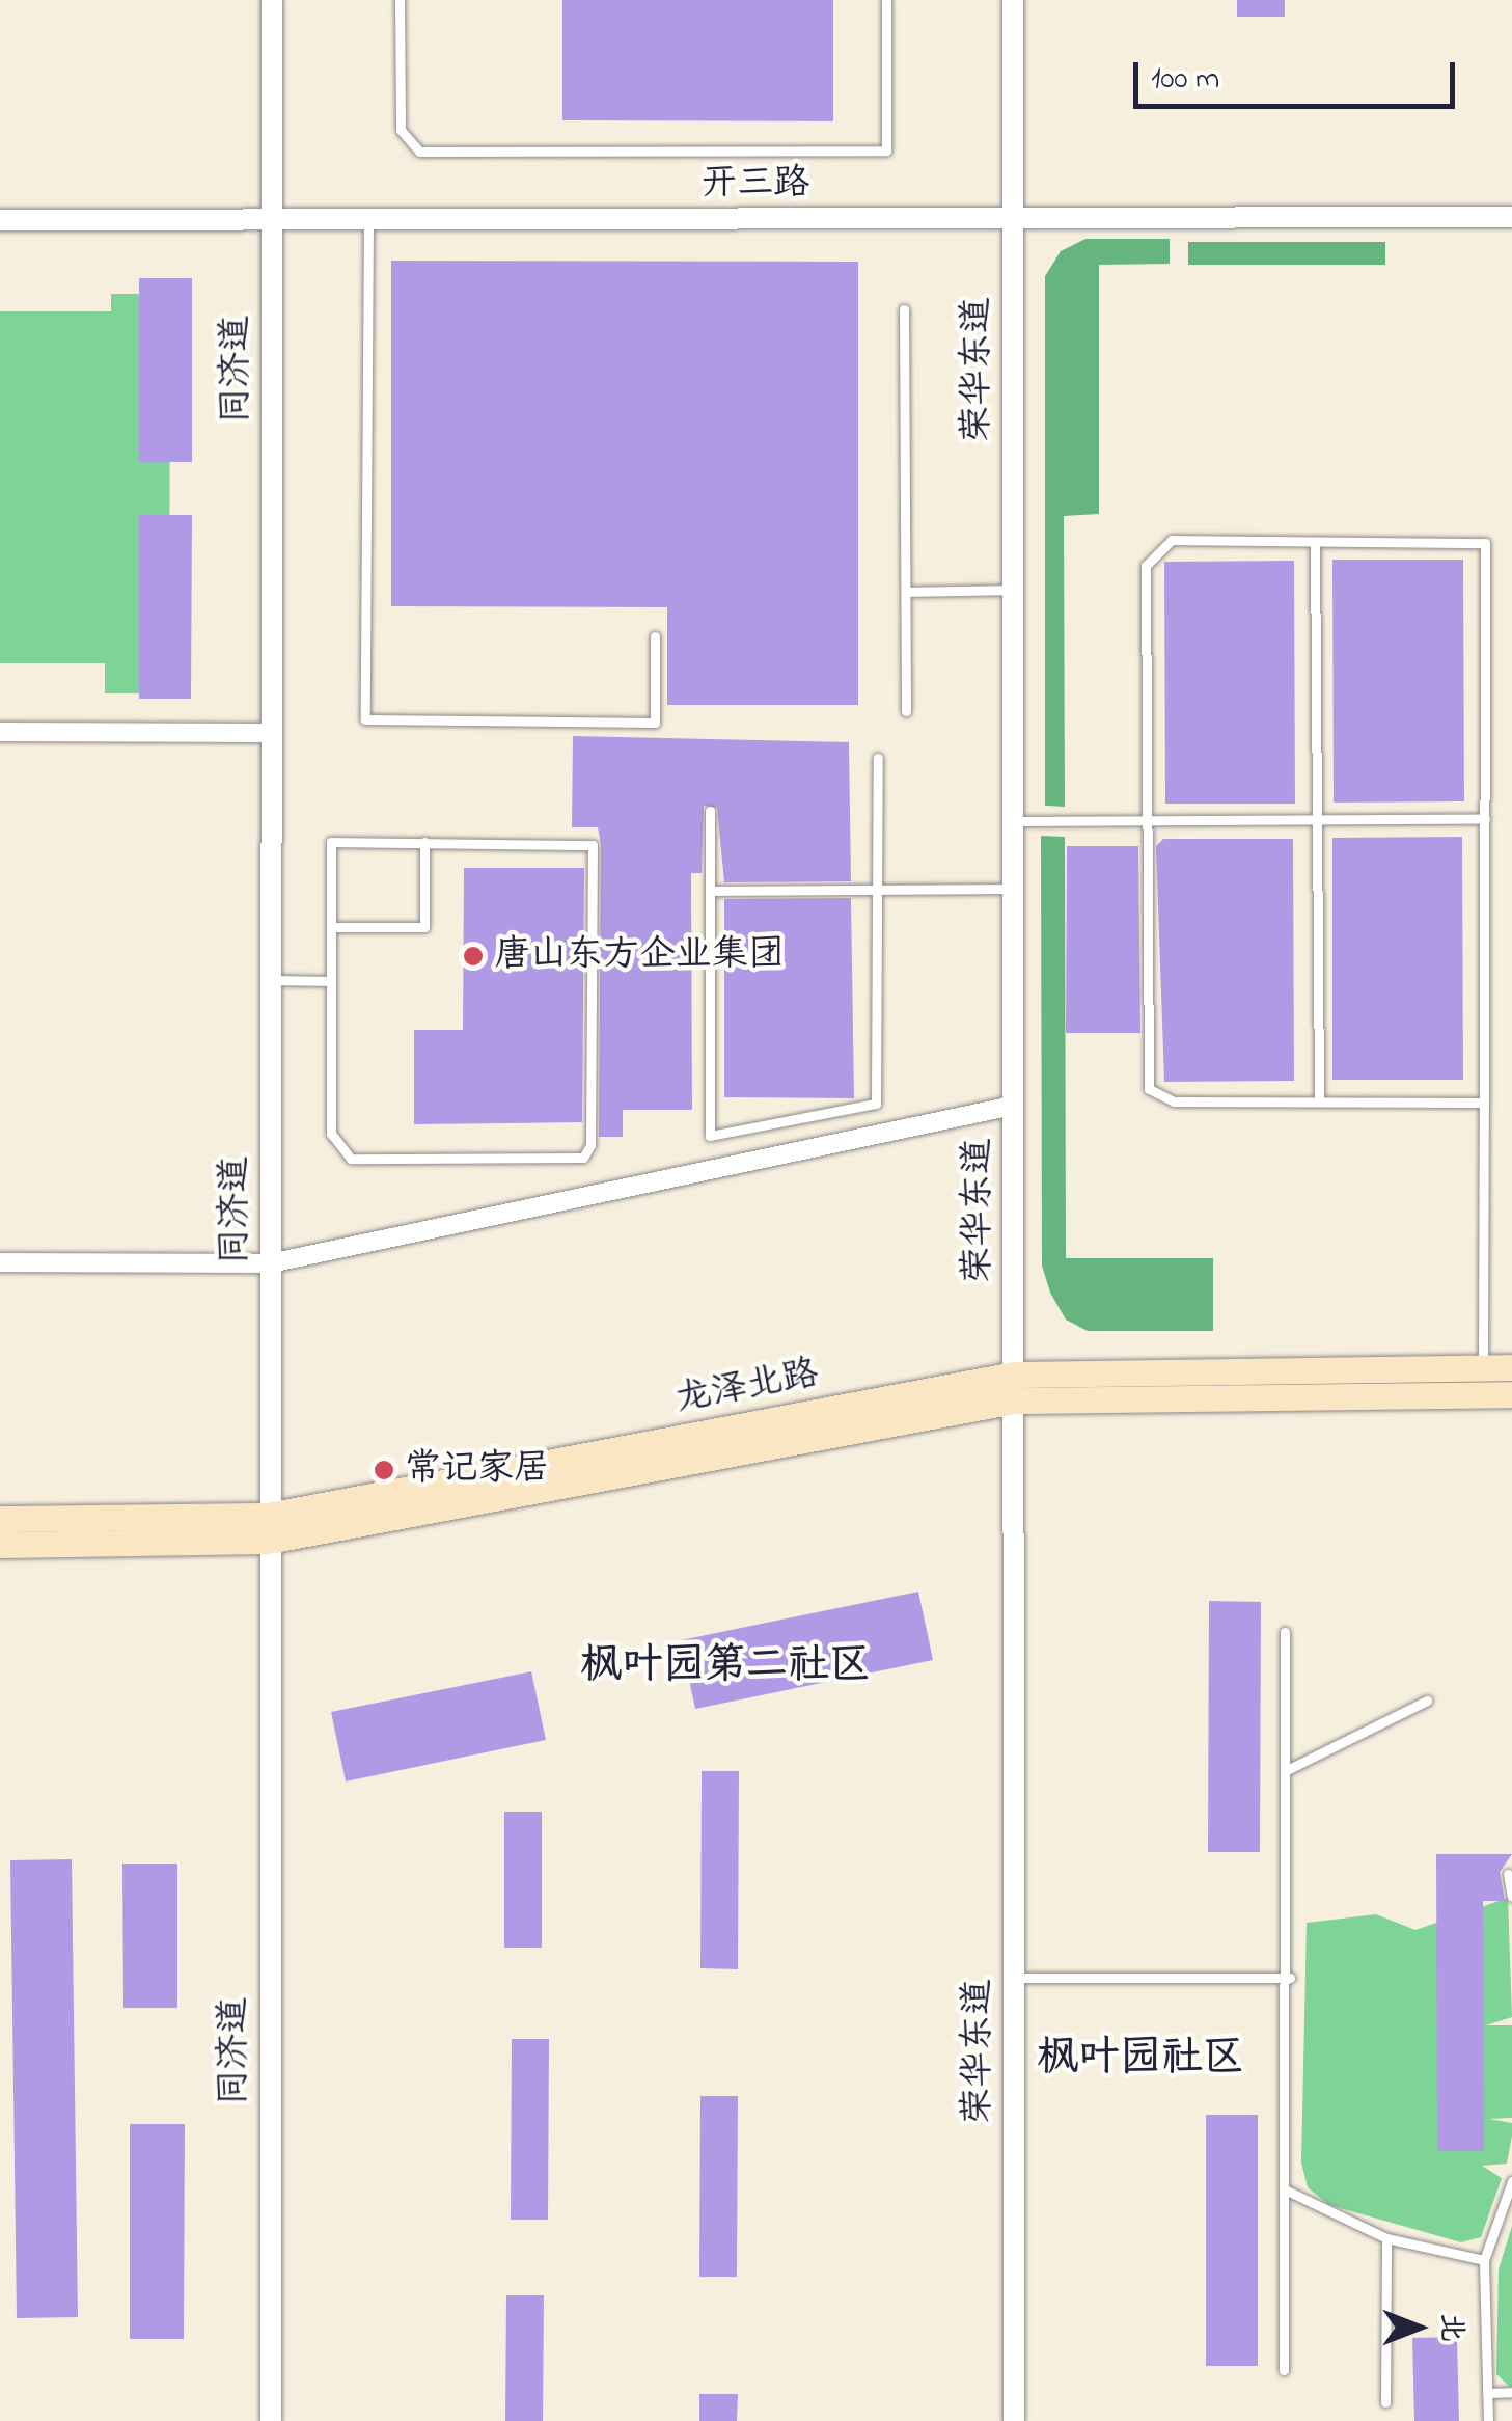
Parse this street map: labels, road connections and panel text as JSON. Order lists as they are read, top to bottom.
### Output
{
  "streets": {
    "main road": ["龙泽北路"],
    "street": ["开三路", "同济道", "荣华东道"]
  },
  "crossings": [
    ["开三路", "同济道"],
    ["开三路", "荣华东道"],
    ["同济道", "龙泽北路"],
    ["荣华东道", "龙泽北路"]
  ],
  "districts": ["枫叶园第二社区", "枫叶园社区"],
  "places": ["唐山东方企业集团", "常记家居"],
  "scale_bar": "100 m",
  "north": "right"
}
